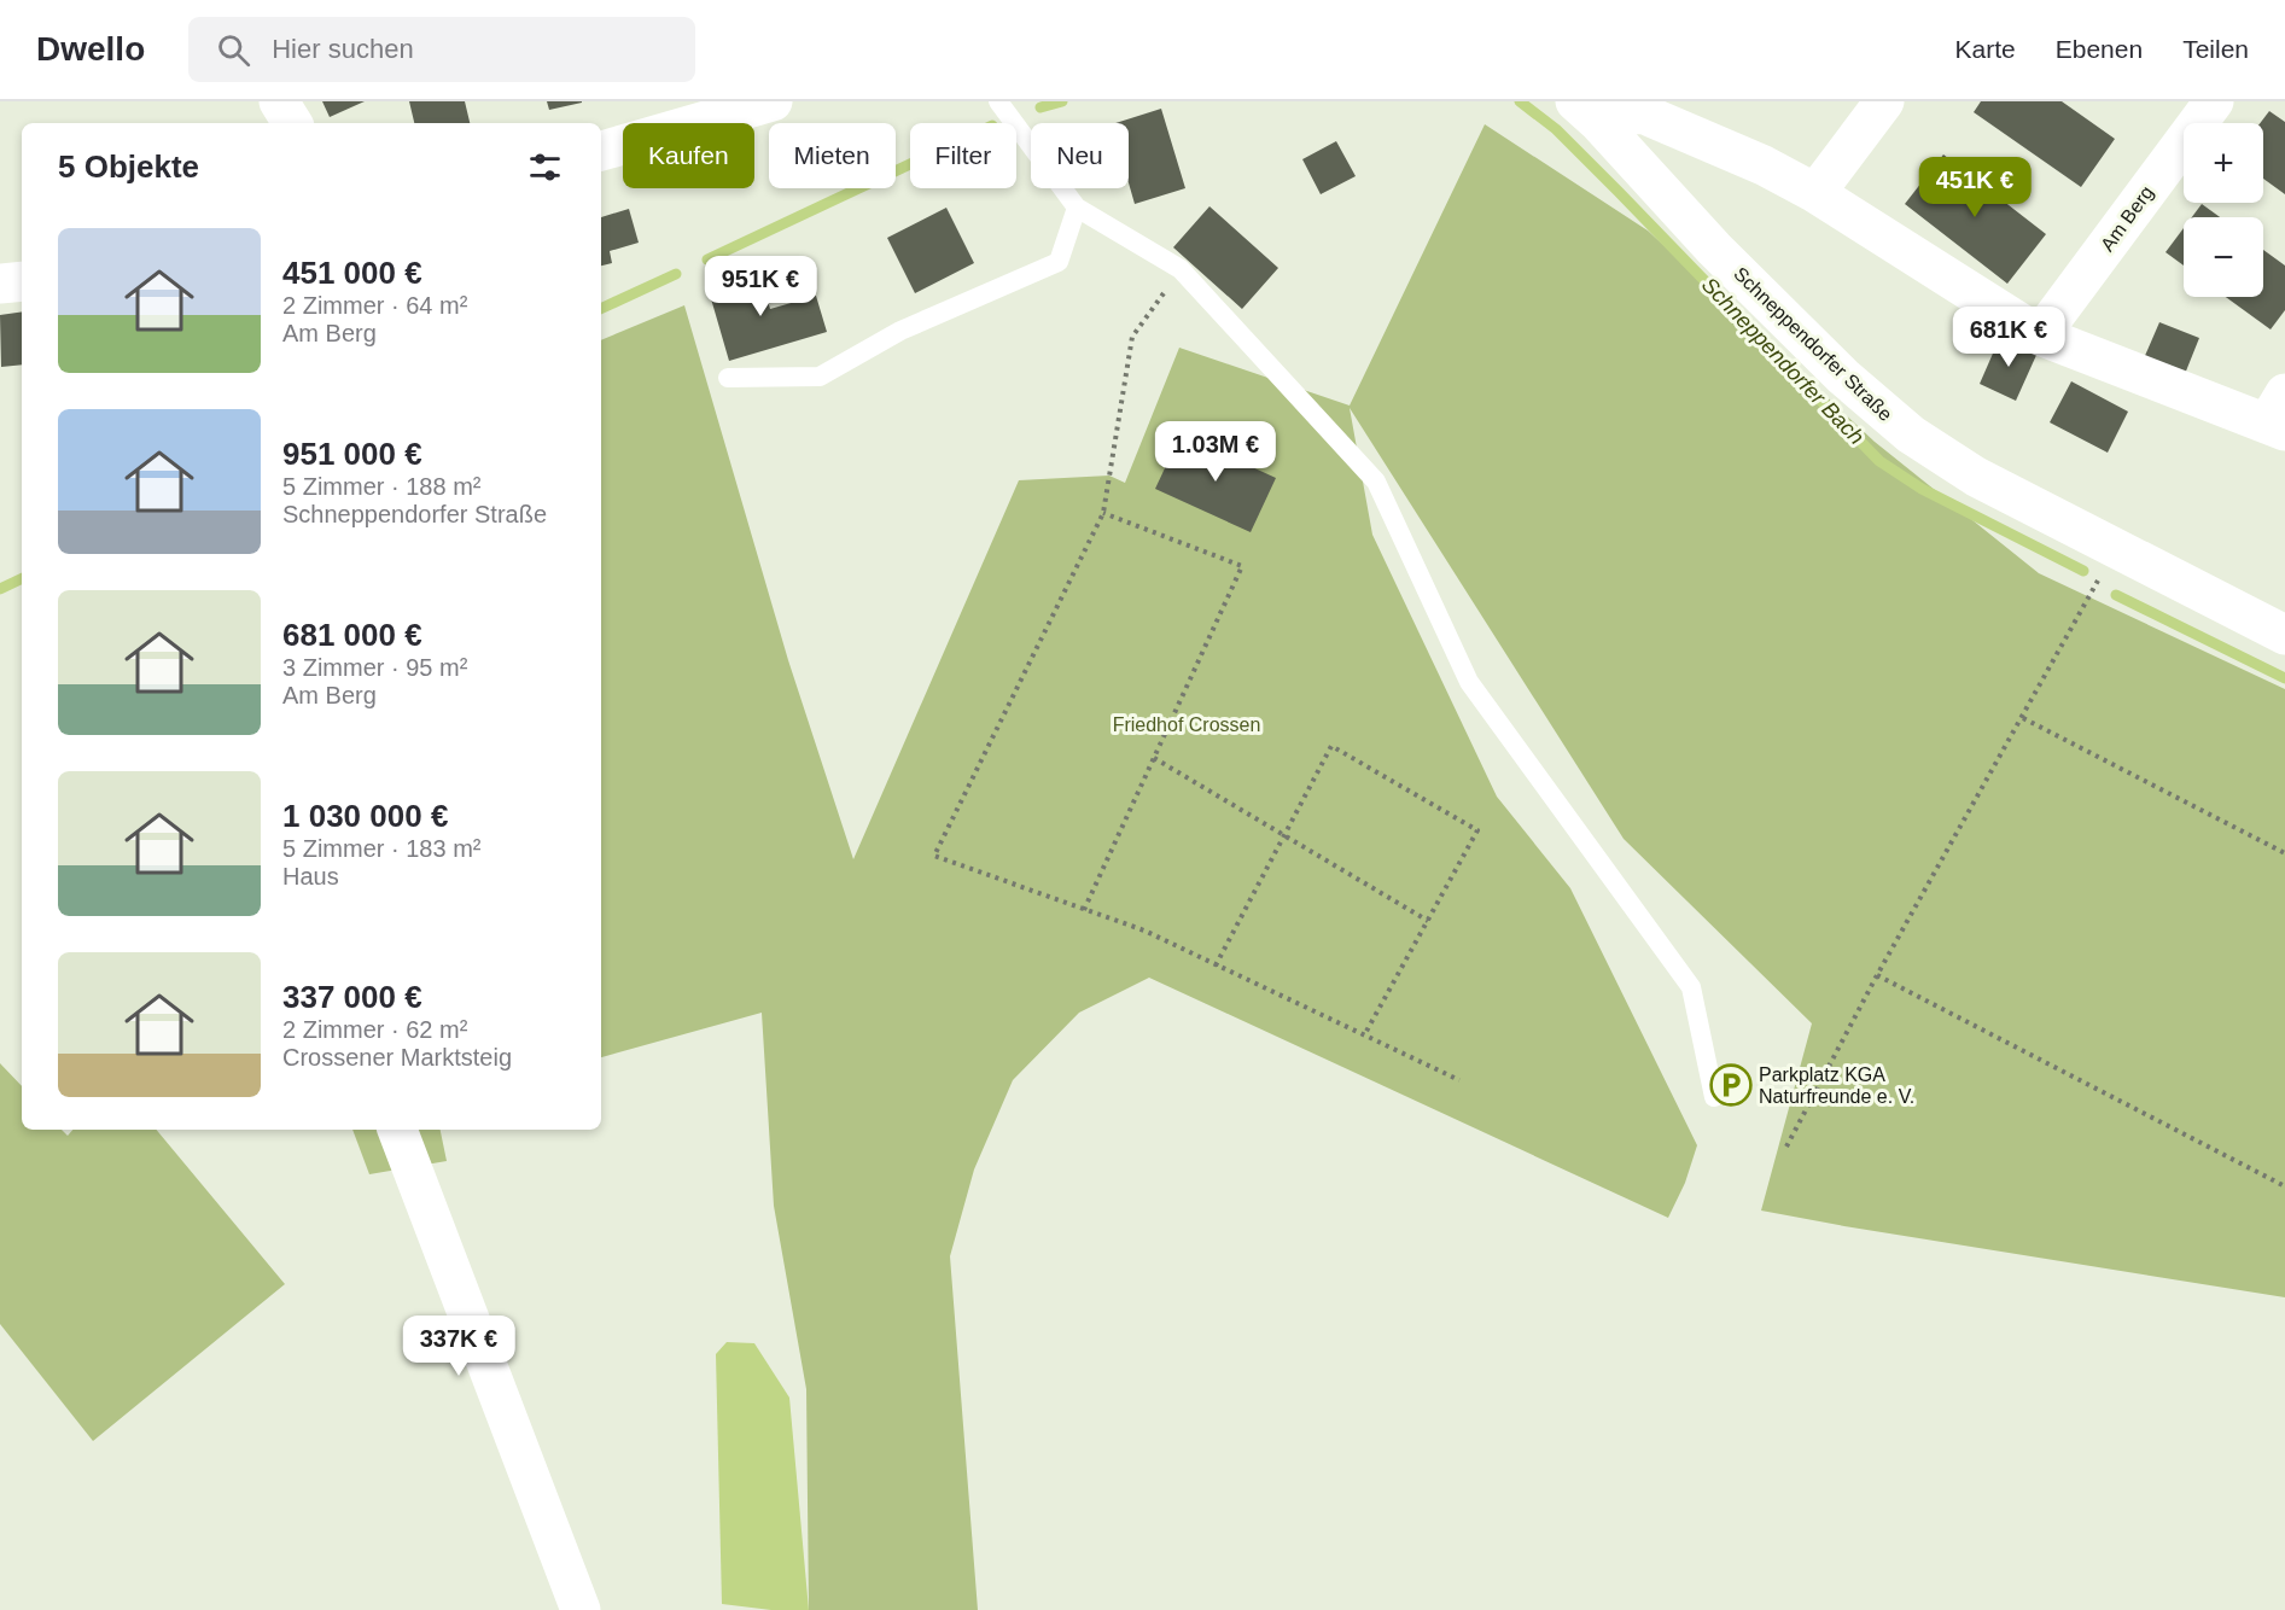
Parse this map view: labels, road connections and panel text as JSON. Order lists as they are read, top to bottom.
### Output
{
  "streets": {
    "street": ["Am Berg", "Schneppendorfer Straße"]
  },
  "water": ["Schneppendorfer Bach"],
  "parks": ["Friedhof Crossen"],
  "places": {
    "parking": ["Parkplatz KGA Naturfreunde e. V."]
  },
  "page": {
    "header": "Dwello",
    "search": "Hier suchen",
    "nav": ["Karte", "Ebenen", "Teilen"],
    "map_buttons": ["+", "−"],
    "chip": [
      "Kaufen",
      "Mieten",
      "Filter",
      "Neu"
    ],
    "heading": "5 Objekte",
    "price": [
      "451K €",
      "951K €",
      "681K €",
      "1.03M €",
      "337K €"
    ],
    "list": [
      {
        "name": "451 000 €",
        "note": "2 Zimmer · 64 m² · Am Berg"
      },
      {
        "name": "951 000 €",
        "note": "5 Zimmer · 188 m² · Schneppendorfer Straße"
      },
      {
        "name": "681 000 €",
        "note": "3 Zimmer · 95 m² · Am Berg"
      },
      {
        "name": "1 030 000 €",
        "note": "5 Zimmer · 183 m² · Haus"
      },
      {
        "name": "337 000 €",
        "note": "2 Zimmer · 62 m² · Crossener Marktsteig"
      }
    ]
  }
}
